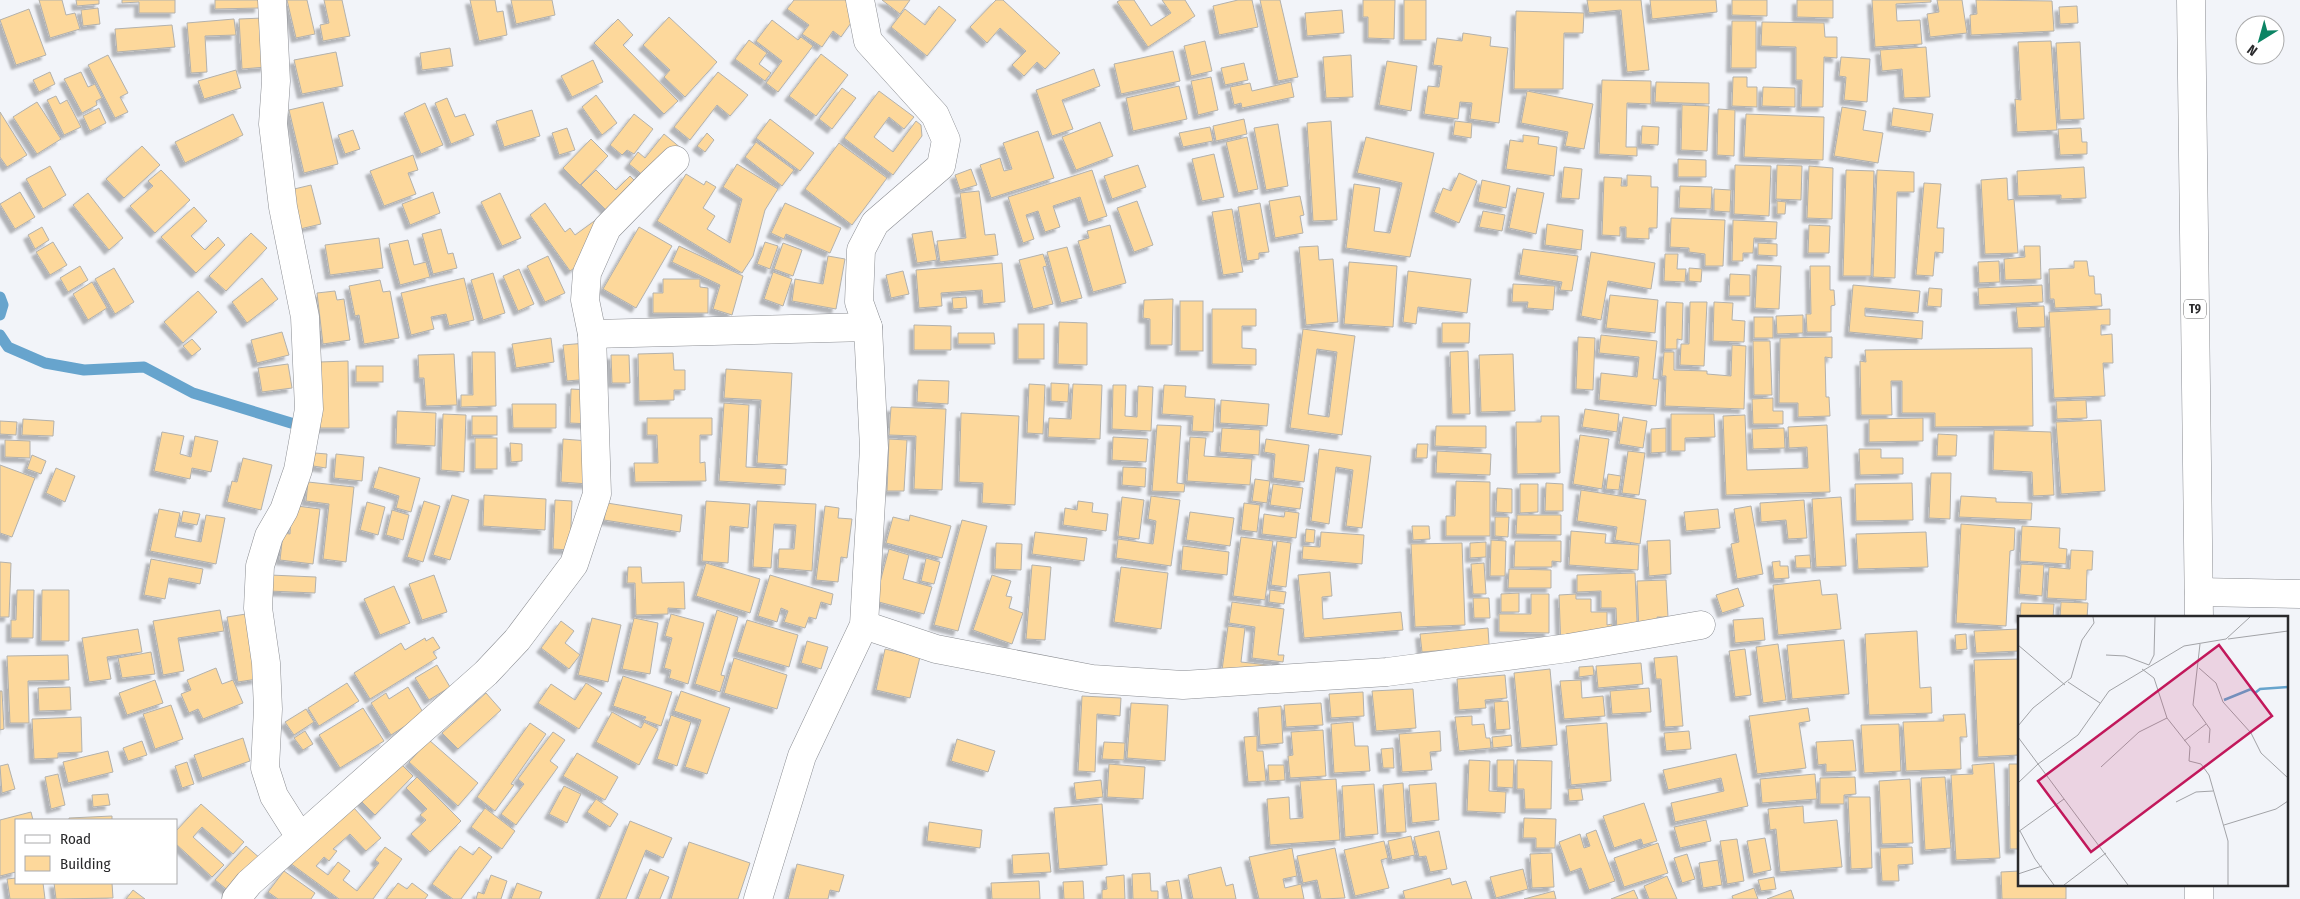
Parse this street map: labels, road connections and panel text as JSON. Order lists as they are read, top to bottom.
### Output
{
  "streets": {
    "main road": ["T9"]
  },
  "legend": ["Road", "Building"],
  "north": "bottom left"
}
